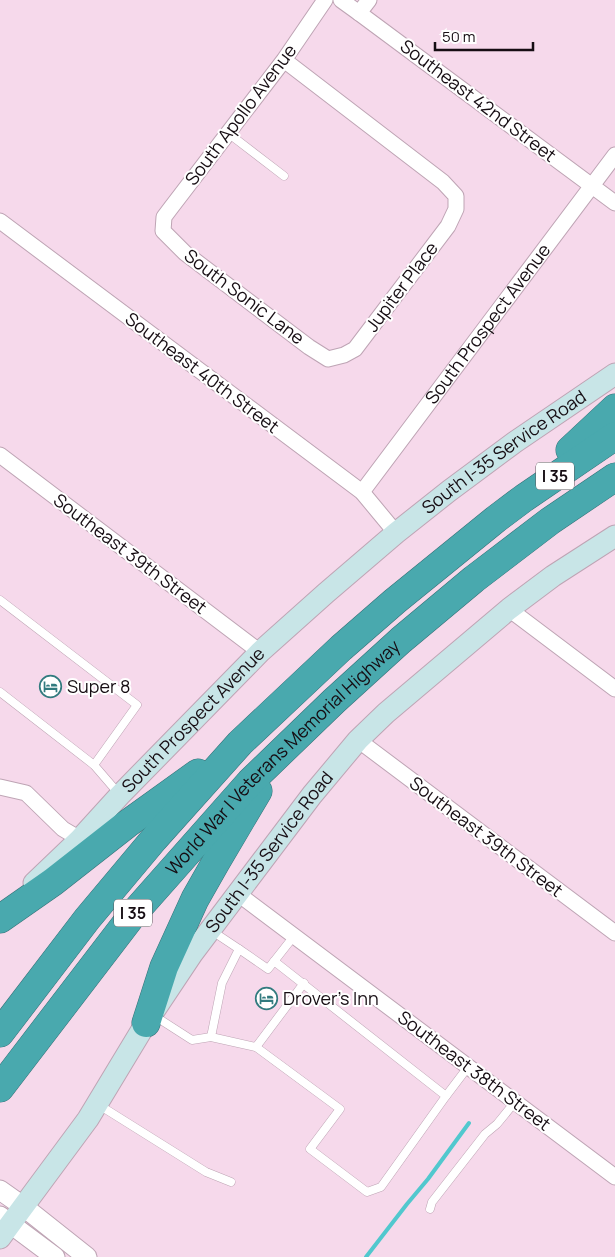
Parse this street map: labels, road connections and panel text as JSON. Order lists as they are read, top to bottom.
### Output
{
  "streets": {
    "highway": ["I 35", "World War I Veterans Memorial Highway"],
    "main road": ["South Prospect Avenue", "South I-35 Service Road"],
    "street": [
      "Southeast 42nd Street",
      "South Apollo Avenue",
      "Jupiter Place",
      "South Sonic Lane",
      "Southeast 40th Street",
      "Southeast 39th Street",
      "Southeast 38th Street"
    ]
  },
  "crossings": [
    ["Southeast 42nd Street", "South Prospect Avenue"],
    ["South Apollo Avenue", "Jupiter Place"],
    ["South Apollo Avenue", "South Sonic Lane"],
    ["Jupiter Place", "South Sonic Lane"],
    ["South Prospect Avenue", "Southeast 40th Street"],
    ["South Prospect Avenue", "South I-35 Service Road"],
    ["South Prospect Avenue", "Southeast 39th Street"],
    ["Southeast 40th Street", "South I-35 Service Road"],
    ["South I-35 Service Road", "Southeast 39th Street"],
    ["South I-35 Service Road", "Southeast 38th Street"]
  ],
  "places": {
    "hotel": ["Super 8", "Drover's Inn"]
  },
  "scale_bar": "50 m"
}
